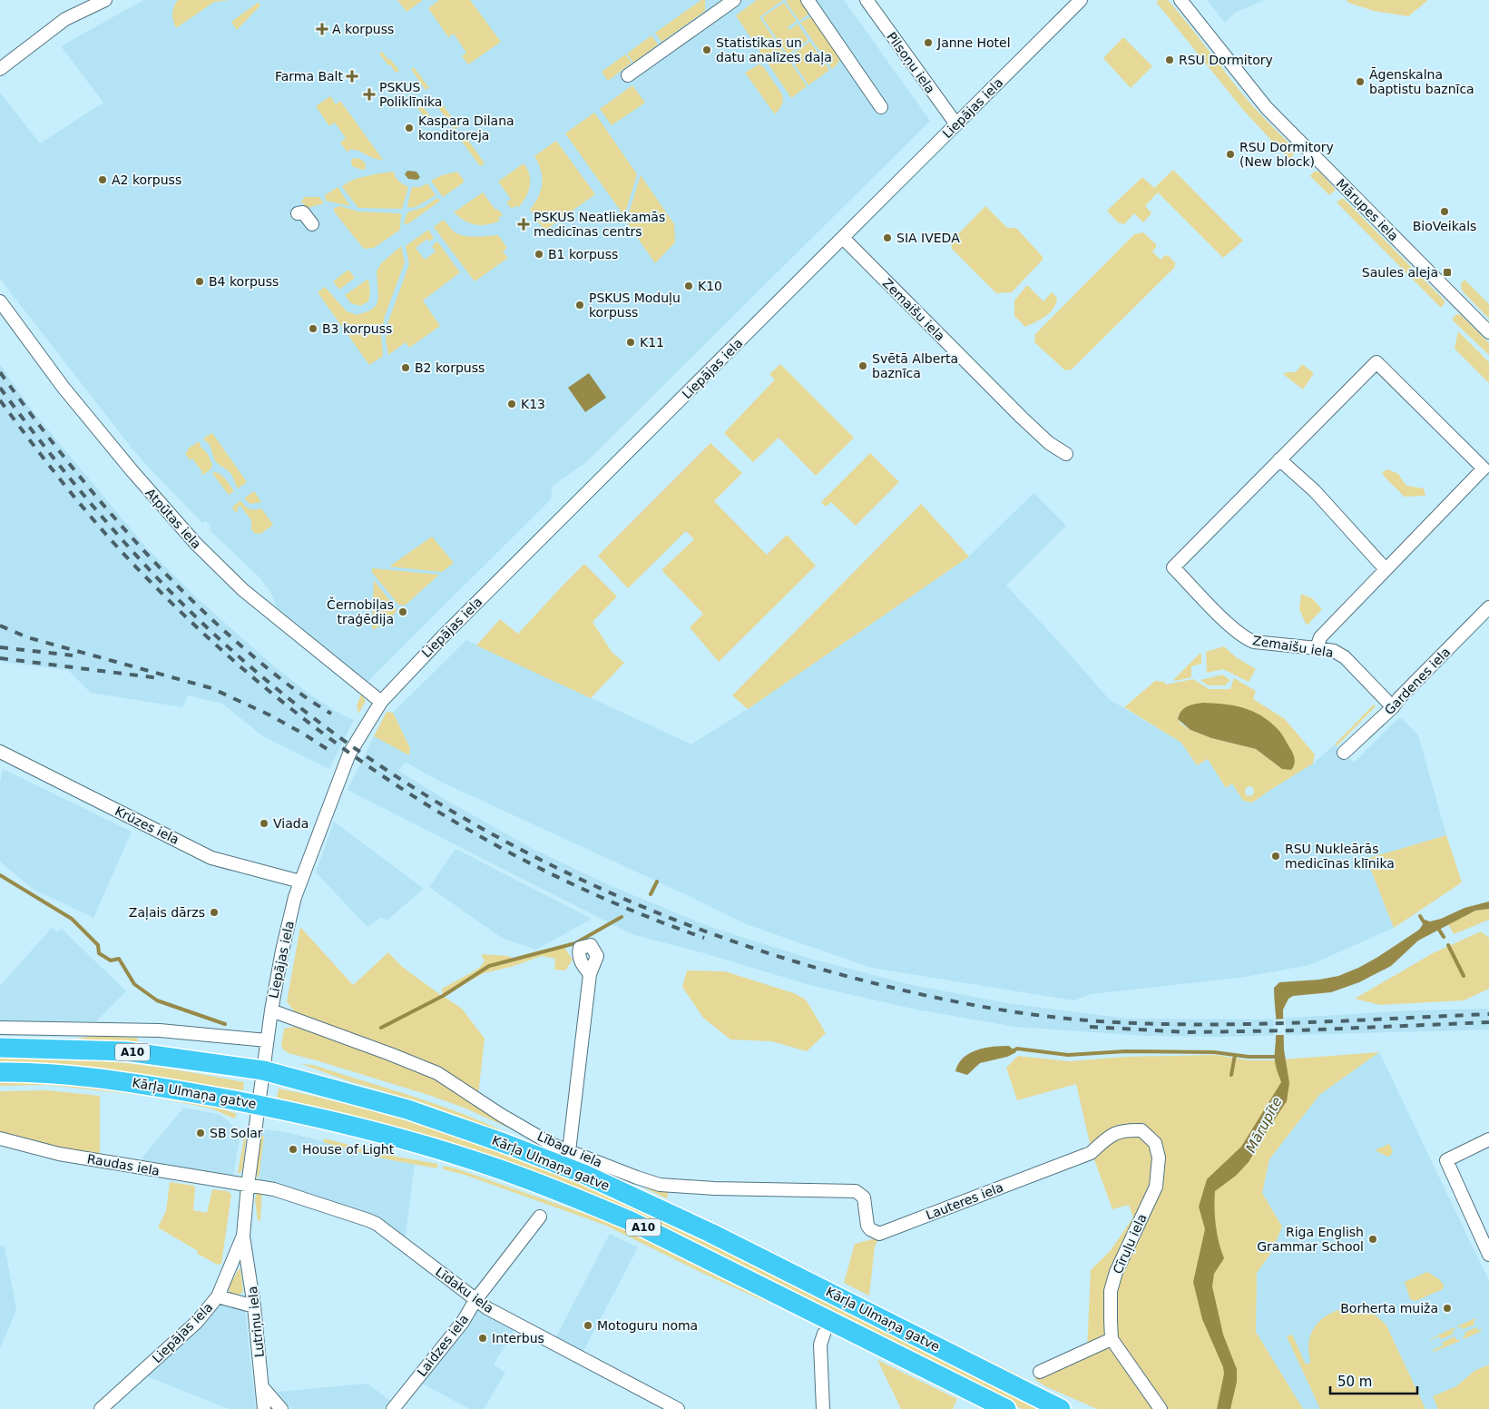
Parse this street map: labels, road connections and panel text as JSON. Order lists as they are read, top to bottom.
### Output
{
  "streets": {
    "highway": ["A10", "Kārļa Ulmaņa gatve"],
    "street": [
      "Pilsoņu iela",
      "Liepājas iela",
      "Mārupes iela",
      "Zemaišu iela",
      "Atpūtas iela",
      "Gardenes iela",
      "Krūzes iela",
      "Lībagu iela",
      "Raudas iela",
      "Lauteres iela",
      "Cīruļu iela",
      "Līdaku iela",
      "Lutriņu iela",
      "Laidzes iela"
    ]
  },
  "crossings": [
    ["Pilsoņu iela", "Liepājas iela"],
    ["Liepājas iela", "Zemaišu iela"],
    ["Liepājas iela", "Atpūtas iela"],
    ["Liepājas iela", "Krūzes iela"],
    ["Liepājas iela", "Kārļa Ulmaņa gatve"],
    ["Liepājas iela", "Lībagu iela"],
    ["Liepājas iela", "Raudas iela"],
    ["Liepājas iela", "Līdaku iela"],
    ["Liepājas iela", "Lutriņu iela"],
    ["Zemaišu iela", "Gardenes iela"],
    ["Lībagu iela", "Lauteres iela"],
    ["Raudas iela", "Līdaku iela"],
    ["Lauteres iela", "Cīruļu iela"],
    ["Līdaku iela", "Laidzes iela"]
  ],
  "water": ["Mārupīte"],
  "places": {
    "health": [
      "A korpuss",
      "Farma Balt",
      "PSKUS Poliklīnika",
      "PSKUS Neatliekamās medicīnas centrs"
    ],
    "other": [
      "Janne Hotel",
      "Statistikas un datu analīzes daļa",
      "RSU Dormitory",
      "Āgenskalna baptistu baznīca",
      "Kaspara Dilana konditoreja",
      "RSU Dormitory (New block)",
      "A2 korpuss",
      "BioVeikals",
      "SIA IVEDA",
      "B1 korpuss",
      "B4 korpuss",
      "K10",
      "PSKUS Moduļu korpuss",
      "B3 korpuss",
      "K11",
      "Svētā Alberta baznīca",
      "B2 korpuss",
      "K13",
      "Černobiļas traģēdija",
      "Viada",
      "RSU Nukleārās medicīnas klīnika",
      "Zaļais dārzs",
      "SB Solar",
      "House of Light",
      "Riga English Grammar School",
      "Borherta muiža",
      "Motoguru noma",
      "Interbus"
    ],
    "transit": ["Saules aleja"]
  },
  "scale_bar": "50 m"
}
